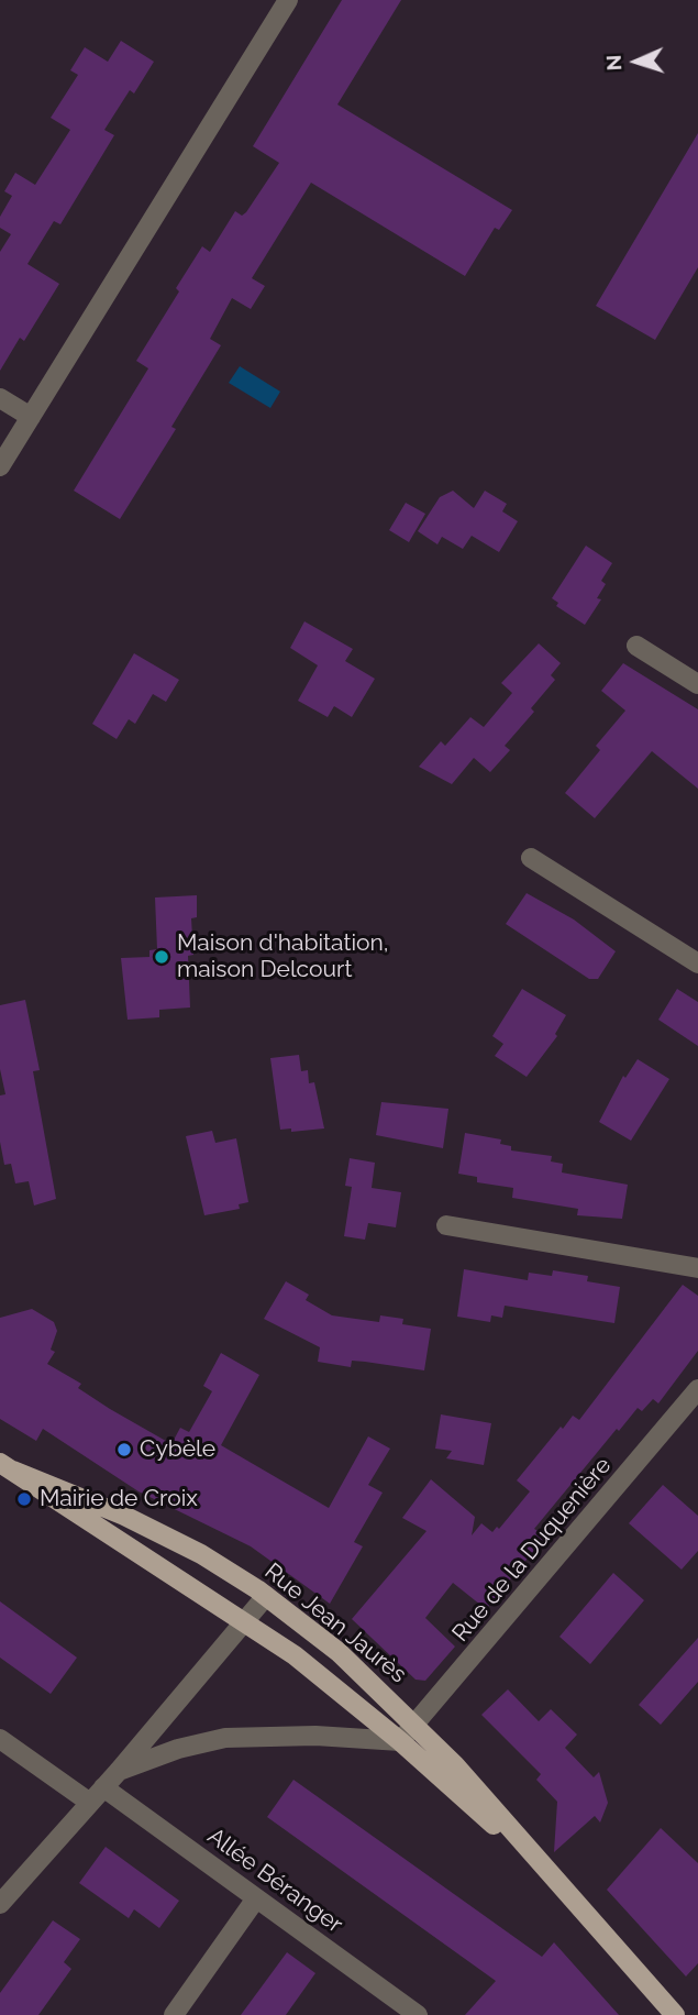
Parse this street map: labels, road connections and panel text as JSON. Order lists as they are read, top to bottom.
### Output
{
  "streets": {
    "main road": ["Rue Jean Jaurès"],
    "street": ["Rue de la Duquenière", "Allée Béranger"]
  },
  "crossings": [
    ["Rue de la Duquenière", "Rue Jean Jaurès"]
  ],
  "places": ["Maison d'habitation, maison Delcourt", "Cybèle", "Mairie de Croix"],
  "north": "left"
}
